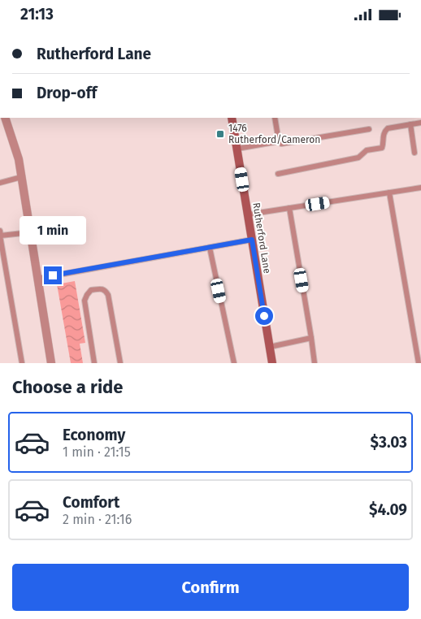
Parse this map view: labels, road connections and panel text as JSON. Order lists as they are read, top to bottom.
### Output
{
  "streets": {
    "street": ["Rutherford Lane"]
  },
  "places": {
    "transit": ["1476 Rutherford/Cameron"]
  },
  "page": {
    "status": "21:13",
    "banner": ["Rutherford Lane", "Drop-off"],
    "bubble": "1 min",
    "heading": "Choose a ride",
    "list": [
      {
        "name": "Economy",
        "note": "1 min · 21:15",
        "value": "$3.03"
      },
      {
        "name": "Comfort",
        "note": "2 min · 21:16",
        "value": "$4.09"
      }
    ],
    "buttons": "Confirm"
  }
}
